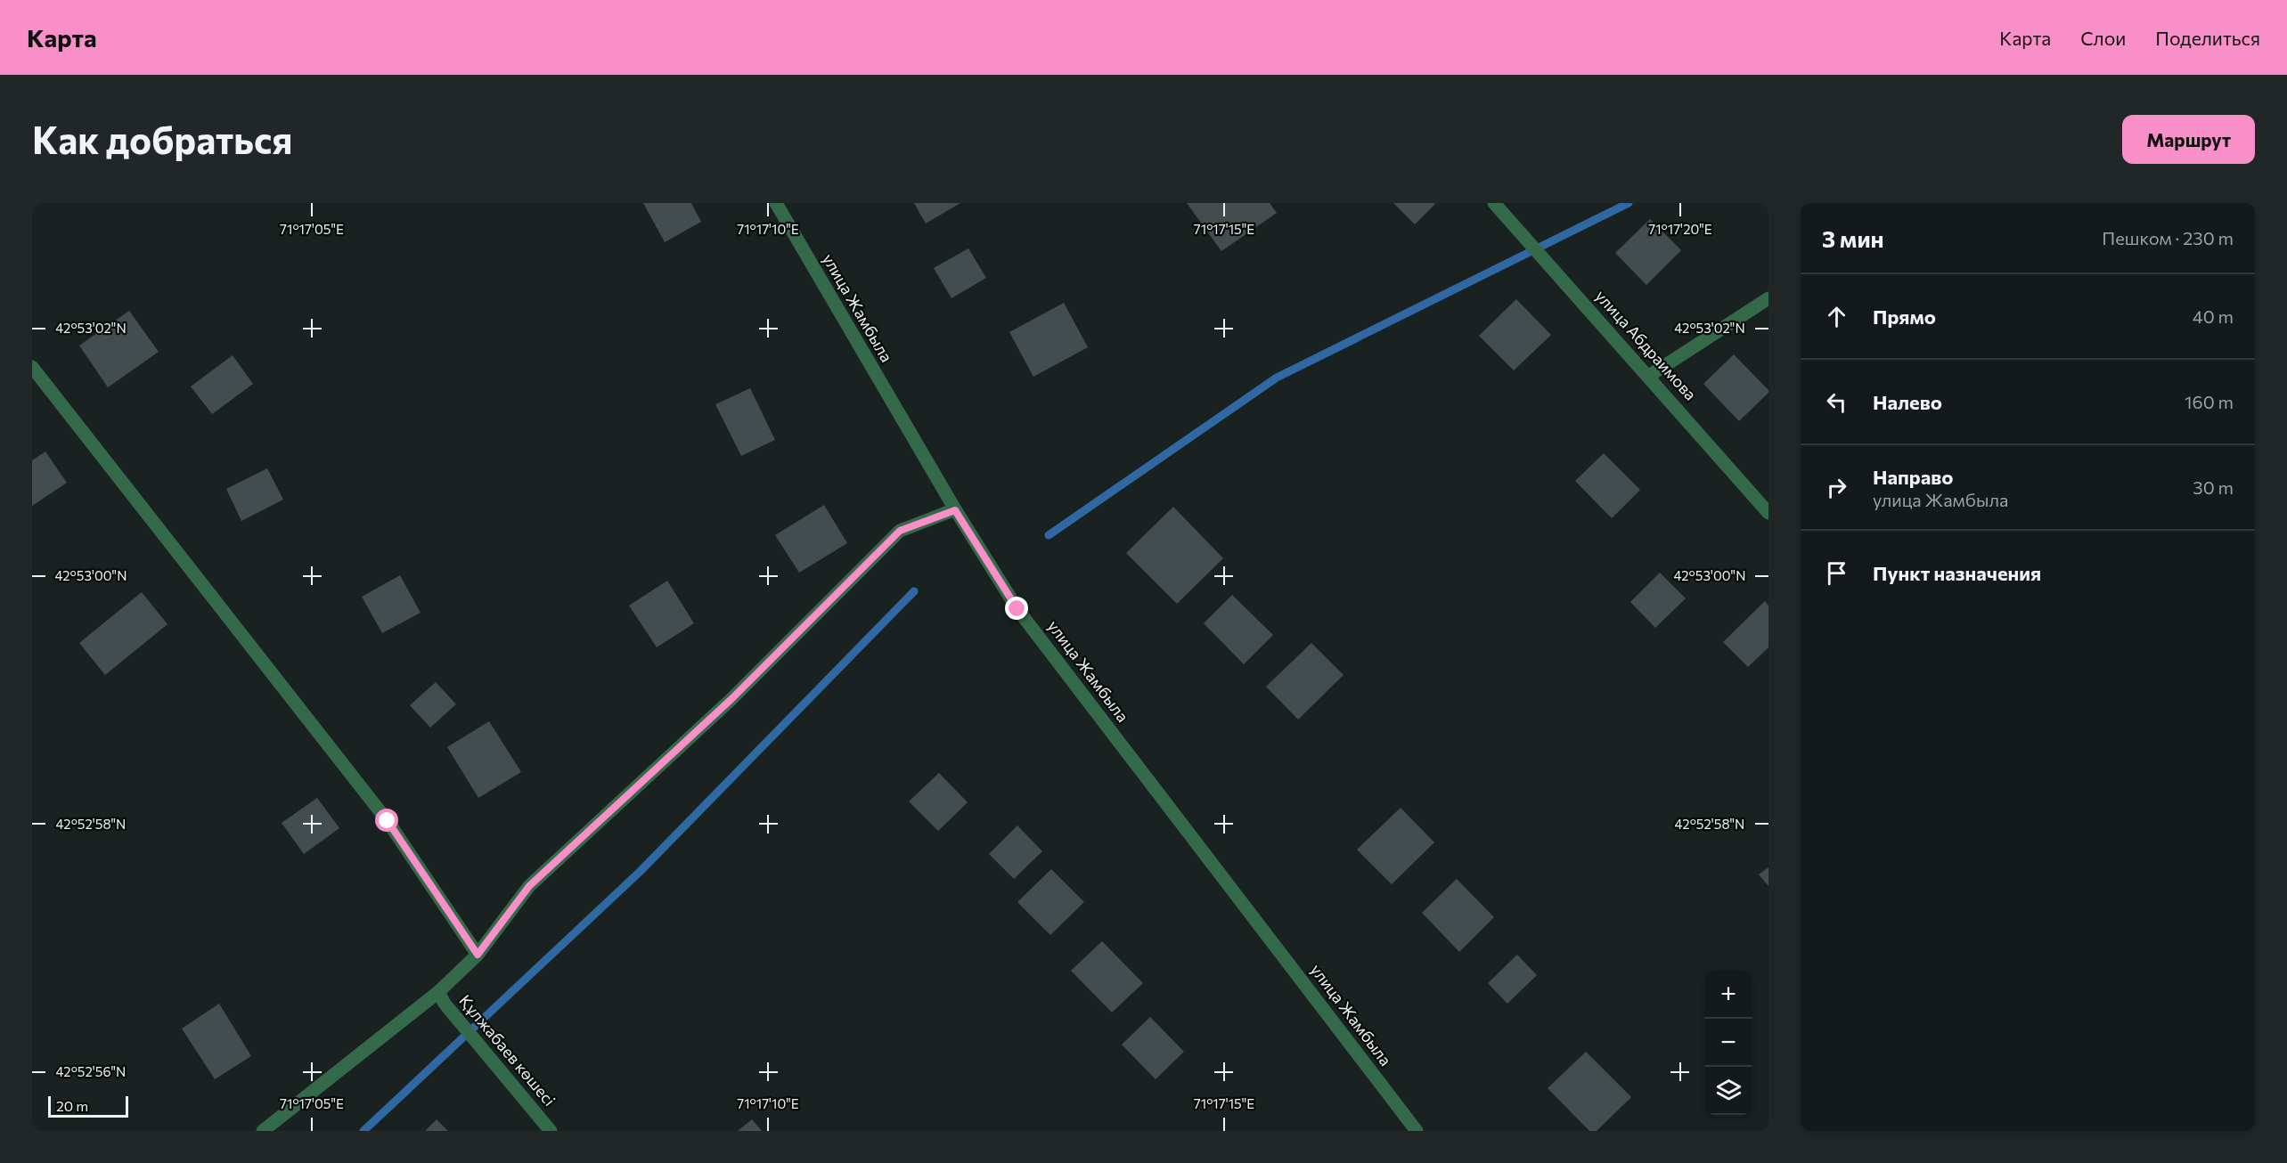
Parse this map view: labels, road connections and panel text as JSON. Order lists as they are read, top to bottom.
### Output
{
  "streets": {
    "street": ["улица Жамбыла", "улица Абдраимова", "Құлжабаев көшесі"]
  },
  "scale_bar": "20 m",
  "page": {
    "header": "Карта",
    "nav": ["Карта", "Слои", "Поделиться"],
    "buttons": "Маршрут",
    "title": "Как добраться",
    "heading": ["3 мин", "Пешком · 230 m"],
    "list": [
      ["Прямо", "40 m"],
      ["Налево", "160 m"],
      ["Направо", "улица Жамбыла", "30 m"],
      "Пункт назначения"
    ],
    "map_buttons": ["+", "−"],
    "scale": "20 m"
  },
  "coordinates": [
    "71°17'05\"E",
    "71°17'10\"E",
    "71°17'15\"E",
    "71°17'20\"E",
    "42°53'02\"N",
    "42°53'00\"N",
    "42°52'58\"N",
    "42°52'56\"N"
  ]
}
